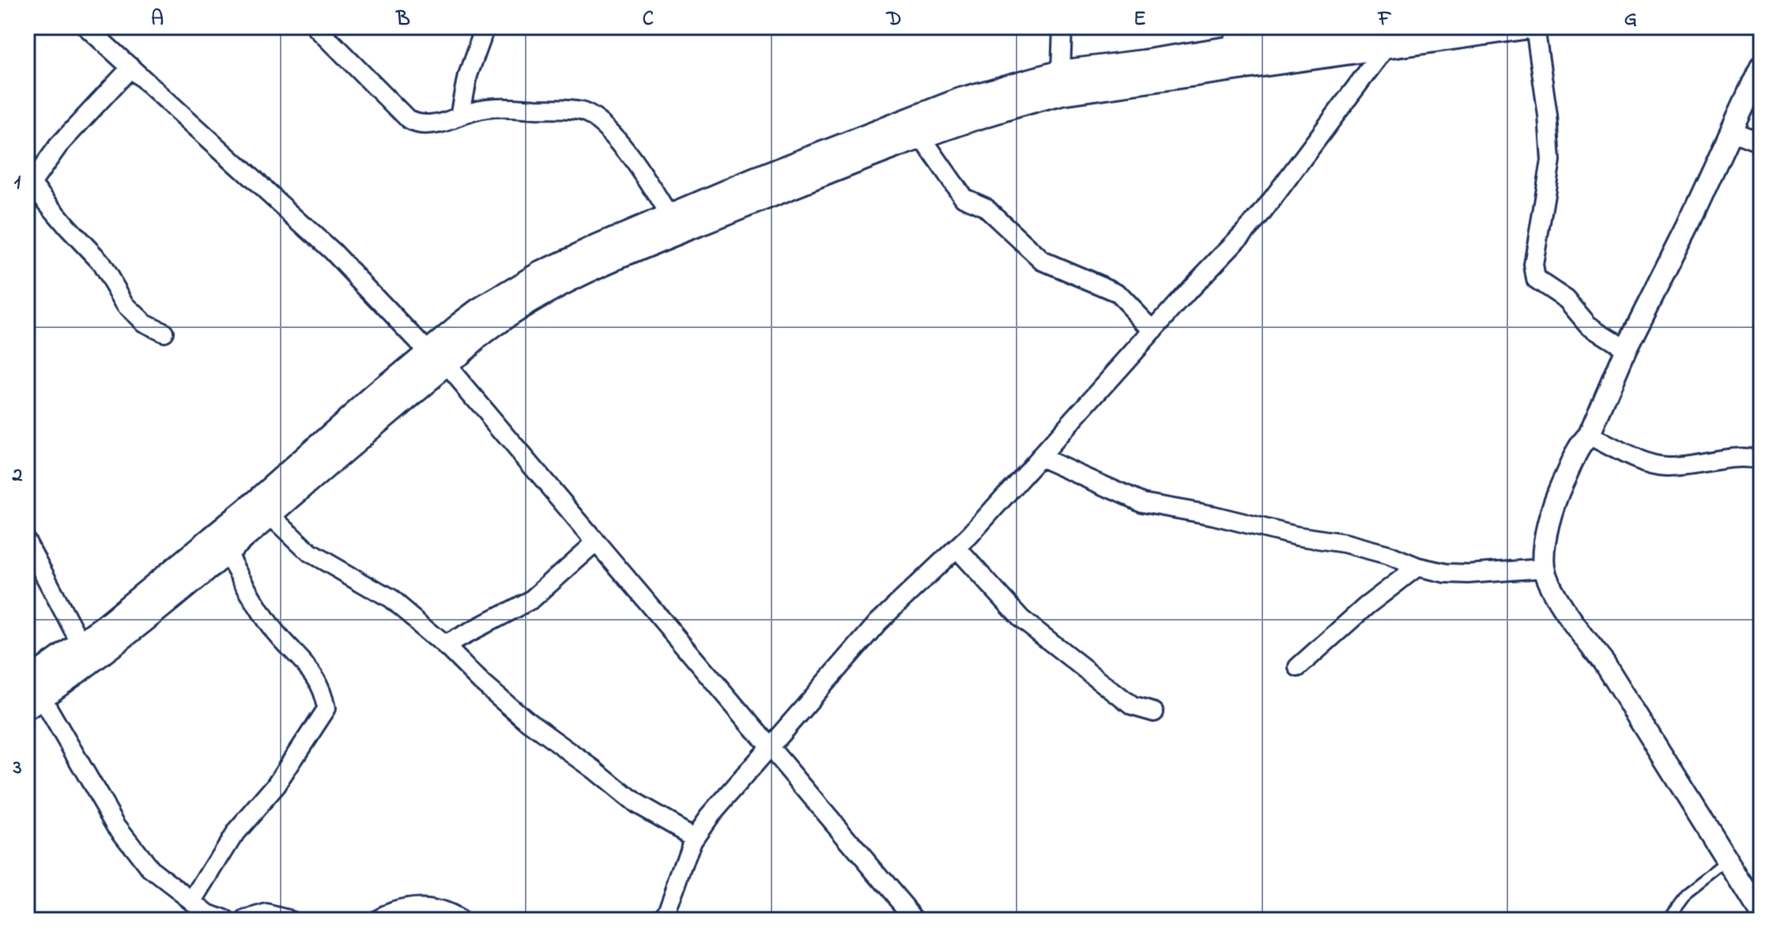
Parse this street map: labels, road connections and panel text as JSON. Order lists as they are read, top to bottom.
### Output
{
  "grid": {
    "columns": [
      "A",
      "B",
      "C",
      "D",
      "E",
      "F",
      "G"
    ],
    "rows": ["1", "2", "3"]
  }
}
